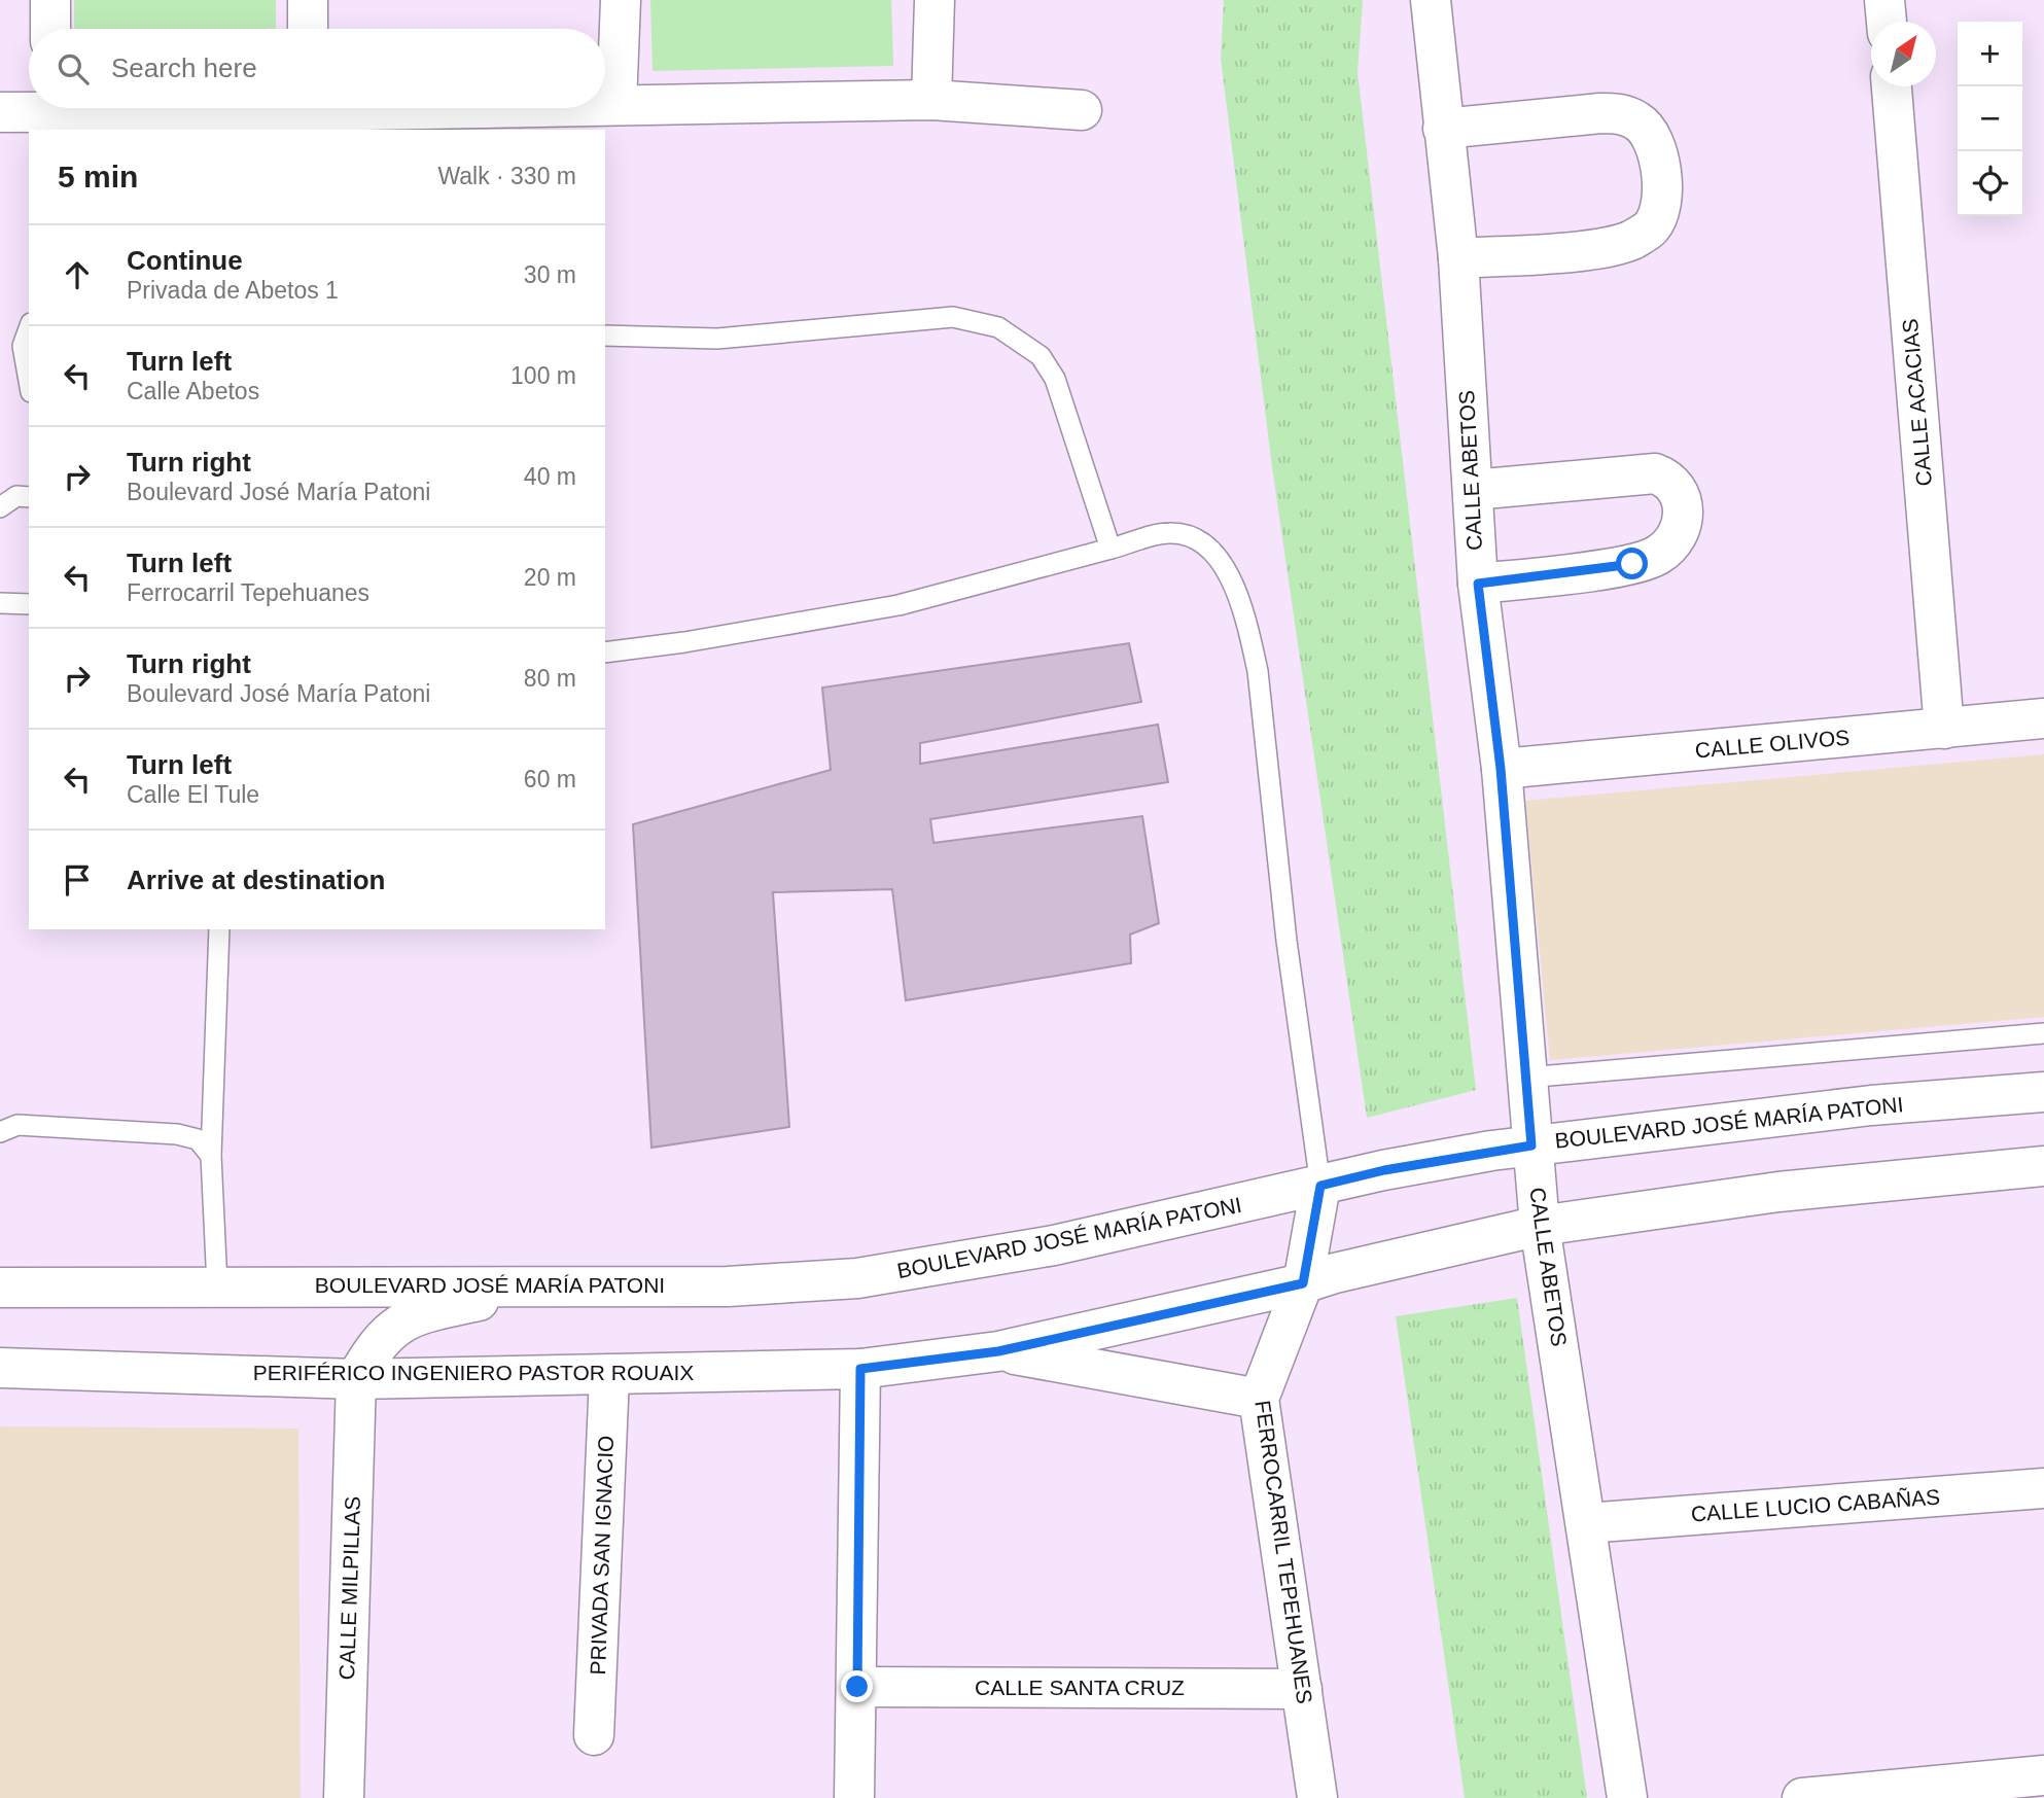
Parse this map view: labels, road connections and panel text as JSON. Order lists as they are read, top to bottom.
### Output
{
  "streets": {
    "street": [
      "CALLE ACACIAS",
      "CALLE ABETOS",
      "CALLE OLIVOS",
      "BOULEVARD JOSÉ MARÍA PATONI",
      "PERIFÉRICO INGENIERO PASTOR ROUAIX",
      "CALLE LUCIO CABAÑAS",
      "FERROCARRIL TEPEHUANES",
      "PRIVADA SAN IGNACIO",
      "CALLE MILPILLAS",
      "CALLE SANTA CRUZ"
    ]
  },
  "crossings": [
    ["CALLE ACACIAS", "CALLE OLIVOS"],
    ["CALLE ABETOS", "CALLE OLIVOS"],
    ["CALLE ABETOS", "BOULEVARD JOSÉ MARÍA PATONI"],
    ["CALLE ABETOS", "CALLE LUCIO CABAÑAS"],
    ["BOULEVARD JOSÉ MARÍA PATONI", "FERROCARRIL TEPEHUANES"],
    ["PERIFÉRICO INGENIERO PASTOR ROUAIX", "PRIVADA SAN IGNACIO"],
    ["PERIFÉRICO INGENIERO PASTOR ROUAIX", "CALLE MILPILLAS"],
    ["FERROCARRIL TEPEHUANES", "CALLE SANTA CRUZ"]
  ],
  "north": "top right",
  "page": {
    "map_buttons": ["+", "−"],
    "search": "Search here",
    "heading": ["5 min", "Walk · 330 m"],
    "list": [
      ["Continue", "Privada de Abetos 1", "30 m"],
      ["Turn left", "Calle Abetos", "100 m"],
      ["Turn right", "Boulevard José María Patoni", "40 m"],
      ["Turn left", "Ferrocarril Tepehuanes", "20 m"],
      ["Turn right", "Boulevard José María Patoni", "80 m"],
      ["Turn left", "Calle El Tule", "60 m"],
      "Arrive at destination"
    ]
  }
}
